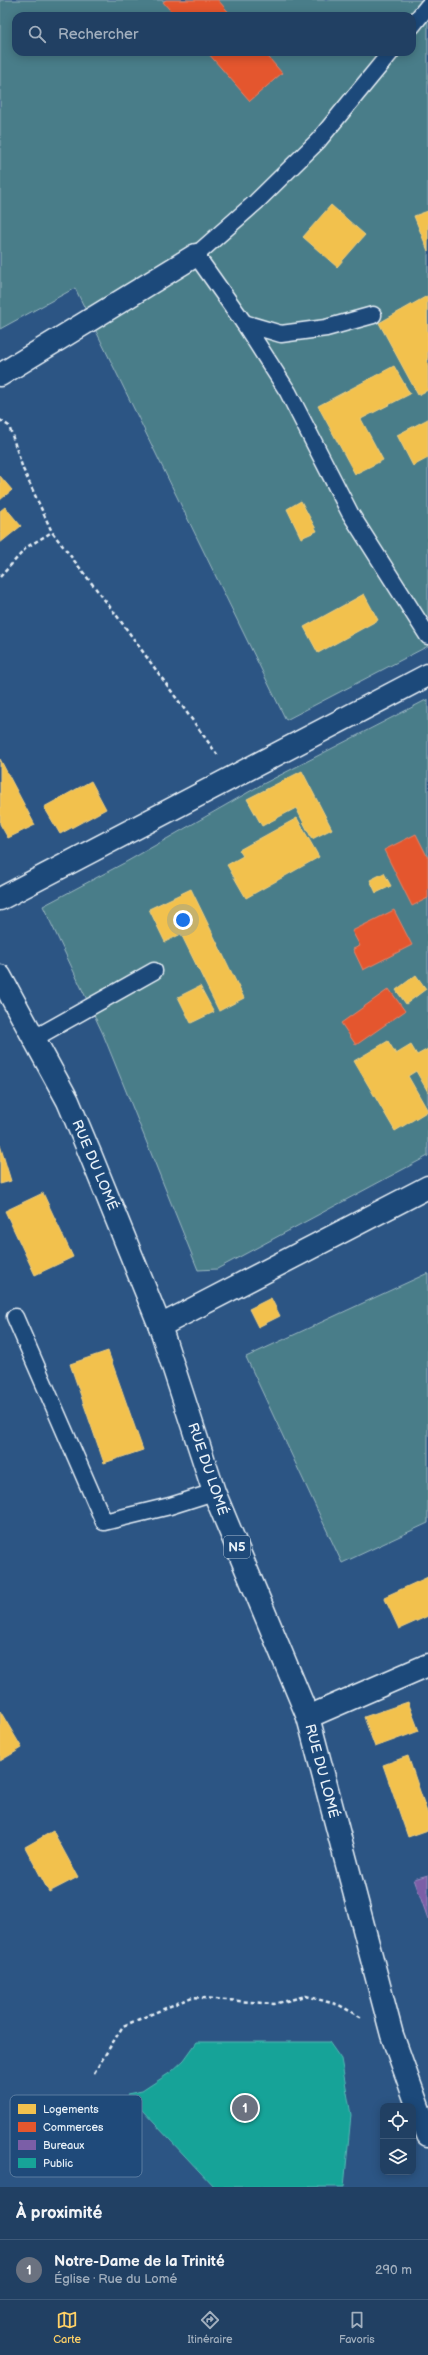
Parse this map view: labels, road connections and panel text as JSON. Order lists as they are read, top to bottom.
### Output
{
  "streets": {
    "main road": ["RUE DU LOMÉ", "N5"]
  },
  "legend": [
    "Logements",
    "Commerces",
    "Bureaux",
    "Public"
  ],
  "page": {
    "search": "Rechercher",
    "pins": "1",
    "heading": "À proximité",
    "list": [
      {
        "mark": "1",
        "name": "Notre-Dame de la Trinité",
        "note": "Église · Rue du Lomé",
        "value": "290 m"
      }
    ],
    "nav": ["Carte", "Itinéraire", "Favoris"]
  }
}
